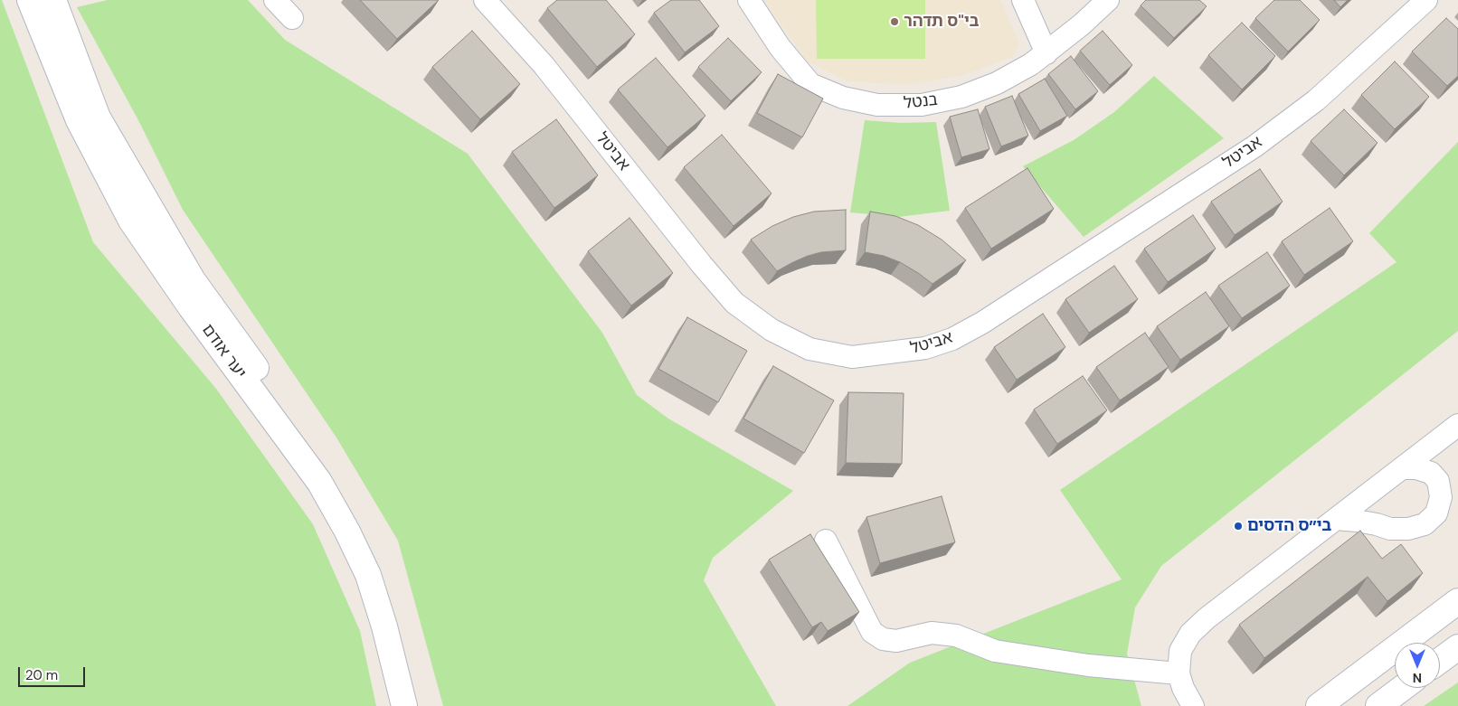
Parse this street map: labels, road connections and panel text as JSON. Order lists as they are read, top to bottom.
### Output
{
  "streets": {
    "street": ["בנטל", "אביטל", "יער אודם"]
  },
  "places": ["בי\"ס תדהר", "בי״ס הדסים"],
  "scale_bar": "20 m",
  "north": "bottom"
}
